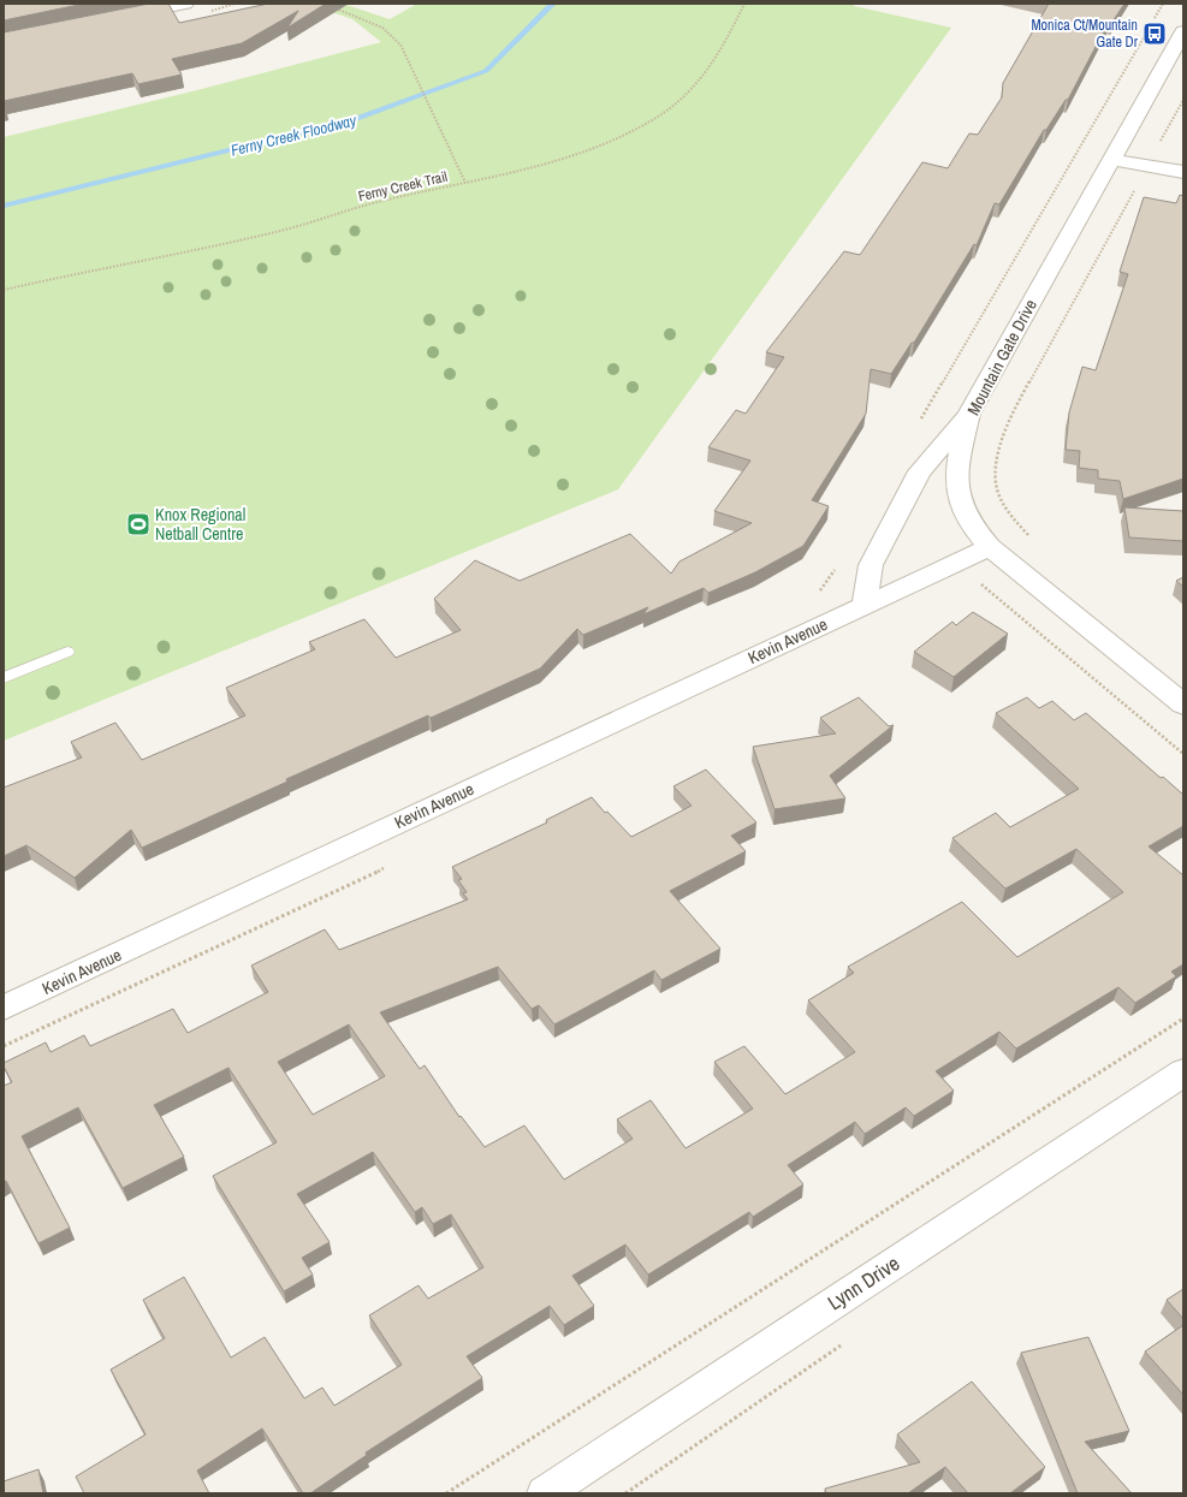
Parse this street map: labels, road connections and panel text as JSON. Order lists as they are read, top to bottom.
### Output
{
  "streets": {
    "street": ["Mountain Gate Drive", "Kevin Avenue", "Lynn Drive"],
    "path": ["Ferny Creek Trail"]
  },
  "crossings": [
    ["Mountain Gate Drive", "Kevin Avenue"]
  ],
  "water": ["Ferny Creek Floodway"],
  "places": {
    "bus stop": ["Monica Ct/Mountain Gate Dr"],
    "sports": ["Knox Regional Netball Centre"]
  }
}
